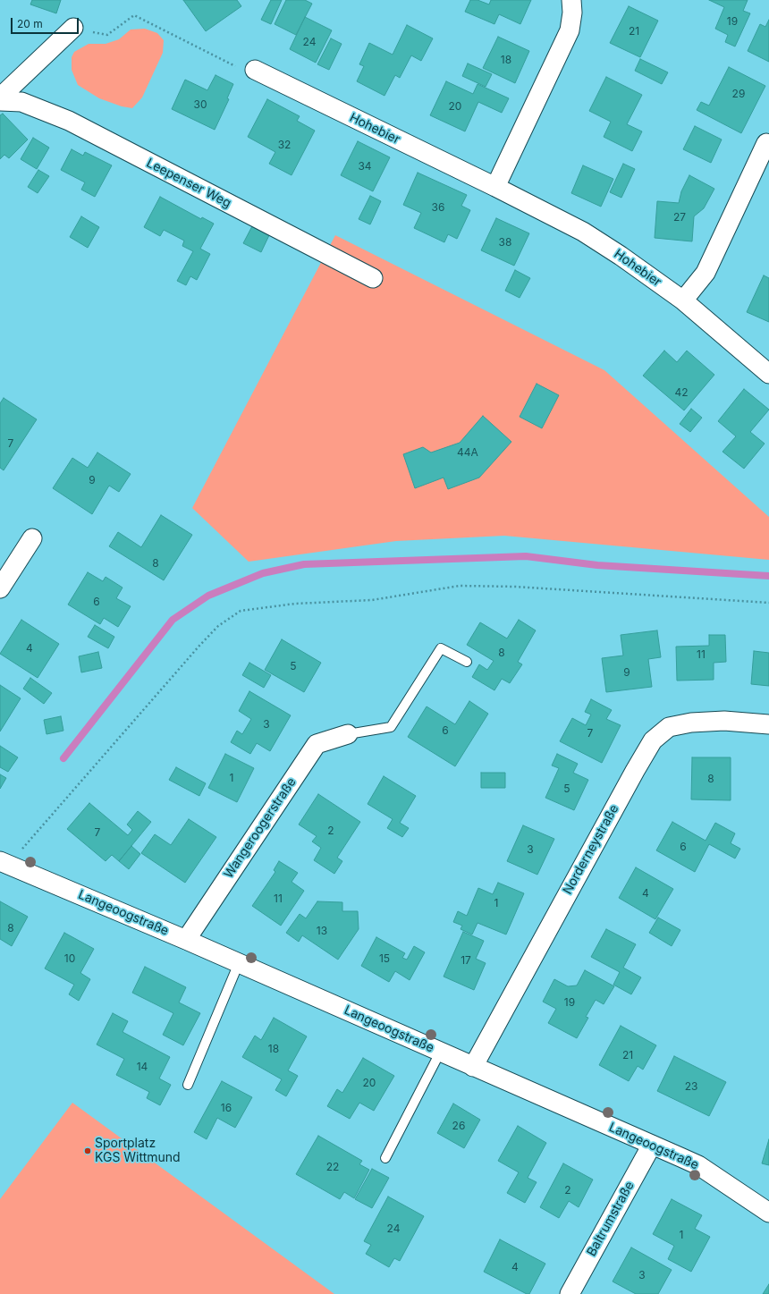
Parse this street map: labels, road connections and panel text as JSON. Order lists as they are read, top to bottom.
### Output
{
  "streets": {
    "street": [
      "Hohebier",
      "Leepenser Weg",
      "Wangeroogerstraße",
      "Norderneystraße",
      "Langeoogstraße",
      "Baltrumstraße"
    ]
  },
  "crossings": [
    ["Wangeroogerstraße", "Langeoogstraße"],
    ["Norderneystraße", "Langeoogstraße"],
    ["Langeoogstraße", "Baltrumstraße"]
  ],
  "places": ["Sportplatz KGS Wittmund"],
  "house_numbers": [
    "19",
    "21",
    "24",
    "18",
    "29",
    "30",
    "20",
    "32",
    "34",
    "36",
    "27",
    "38",
    "42",
    "7",
    "44A",
    "9",
    "8",
    "6",
    "4",
    "8",
    "11",
    "5",
    "9",
    "3",
    "6",
    "7",
    "1",
    "8",
    "5",
    "2",
    "7",
    "6",
    "3",
    "4",
    "11",
    "1",
    "8",
    "13",
    "10",
    "15",
    "17",
    "19",
    "18",
    "21",
    "14",
    "20",
    "23",
    "16",
    "26",
    "22",
    "2",
    "24",
    "1",
    "4",
    "3"
  ],
  "scale_bar": "20 m"
}
